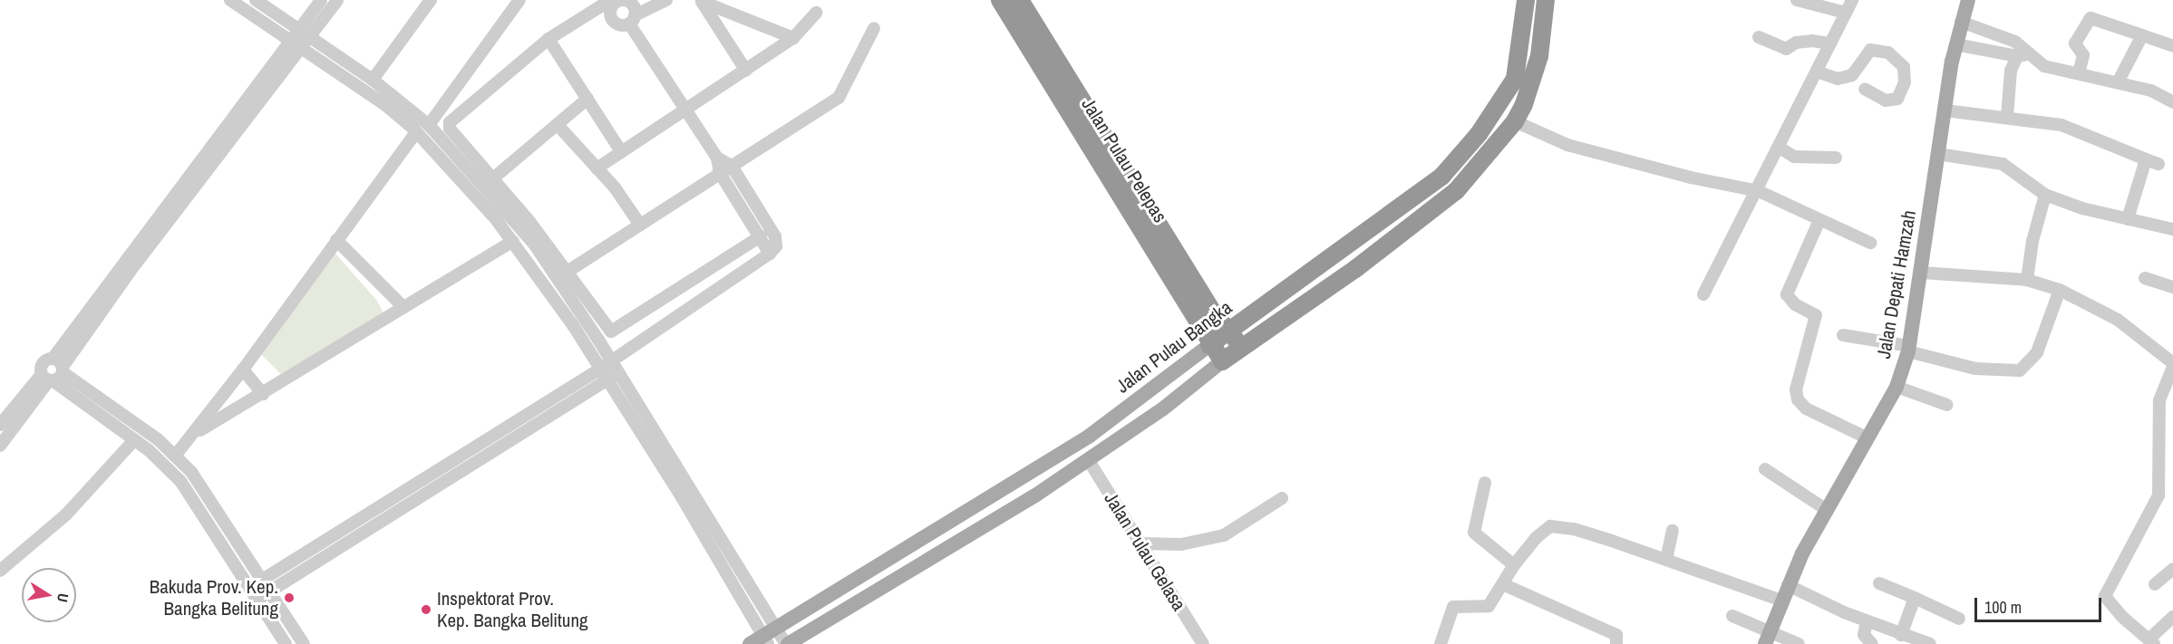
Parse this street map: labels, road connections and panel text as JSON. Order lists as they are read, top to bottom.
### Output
{
  "streets": {
    "highway": ["Jalan Pulau Pelepas", "Jalan Pulau Bangka"],
    "main road": ["Jalan Depati Hamzah"],
    "street": ["Jalan Pulau Gelasa"]
  },
  "crossings": [
    ["Jalan Pulau Pelepas", "Jalan Pulau Bangka"]
  ],
  "places": ["Bakuda Prov. Kep. Bangka Belitung", "Inspektorat Prov. Kep. Bangka Belitung"],
  "scale_bar": "100 m",
  "north": "right"
}
